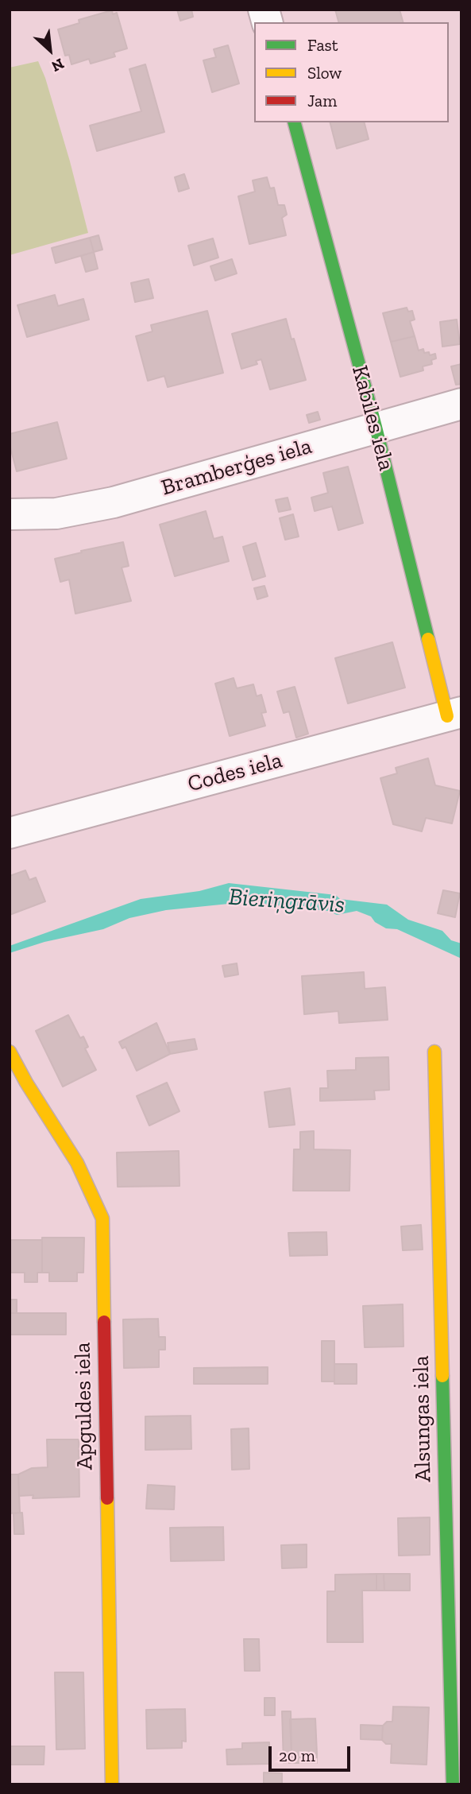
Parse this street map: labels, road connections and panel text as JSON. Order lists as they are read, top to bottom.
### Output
{
  "streets": {
    "street": [
      "Kabiles iela",
      "Bramberģes iela",
      "Codes iela",
      "Apguldes iela",
      "Alsungas iela"
    ]
  },
  "crossings": [
    ["Kabiles iela", "Bramberģes iela"],
    ["Kabiles iela", "Codes iela"]
  ],
  "water": ["Bieriņgrāvis"],
  "legend": ["Fast", "Slow", "Jam"],
  "scale_bar": "20 m",
  "north": "bottom right"
}
